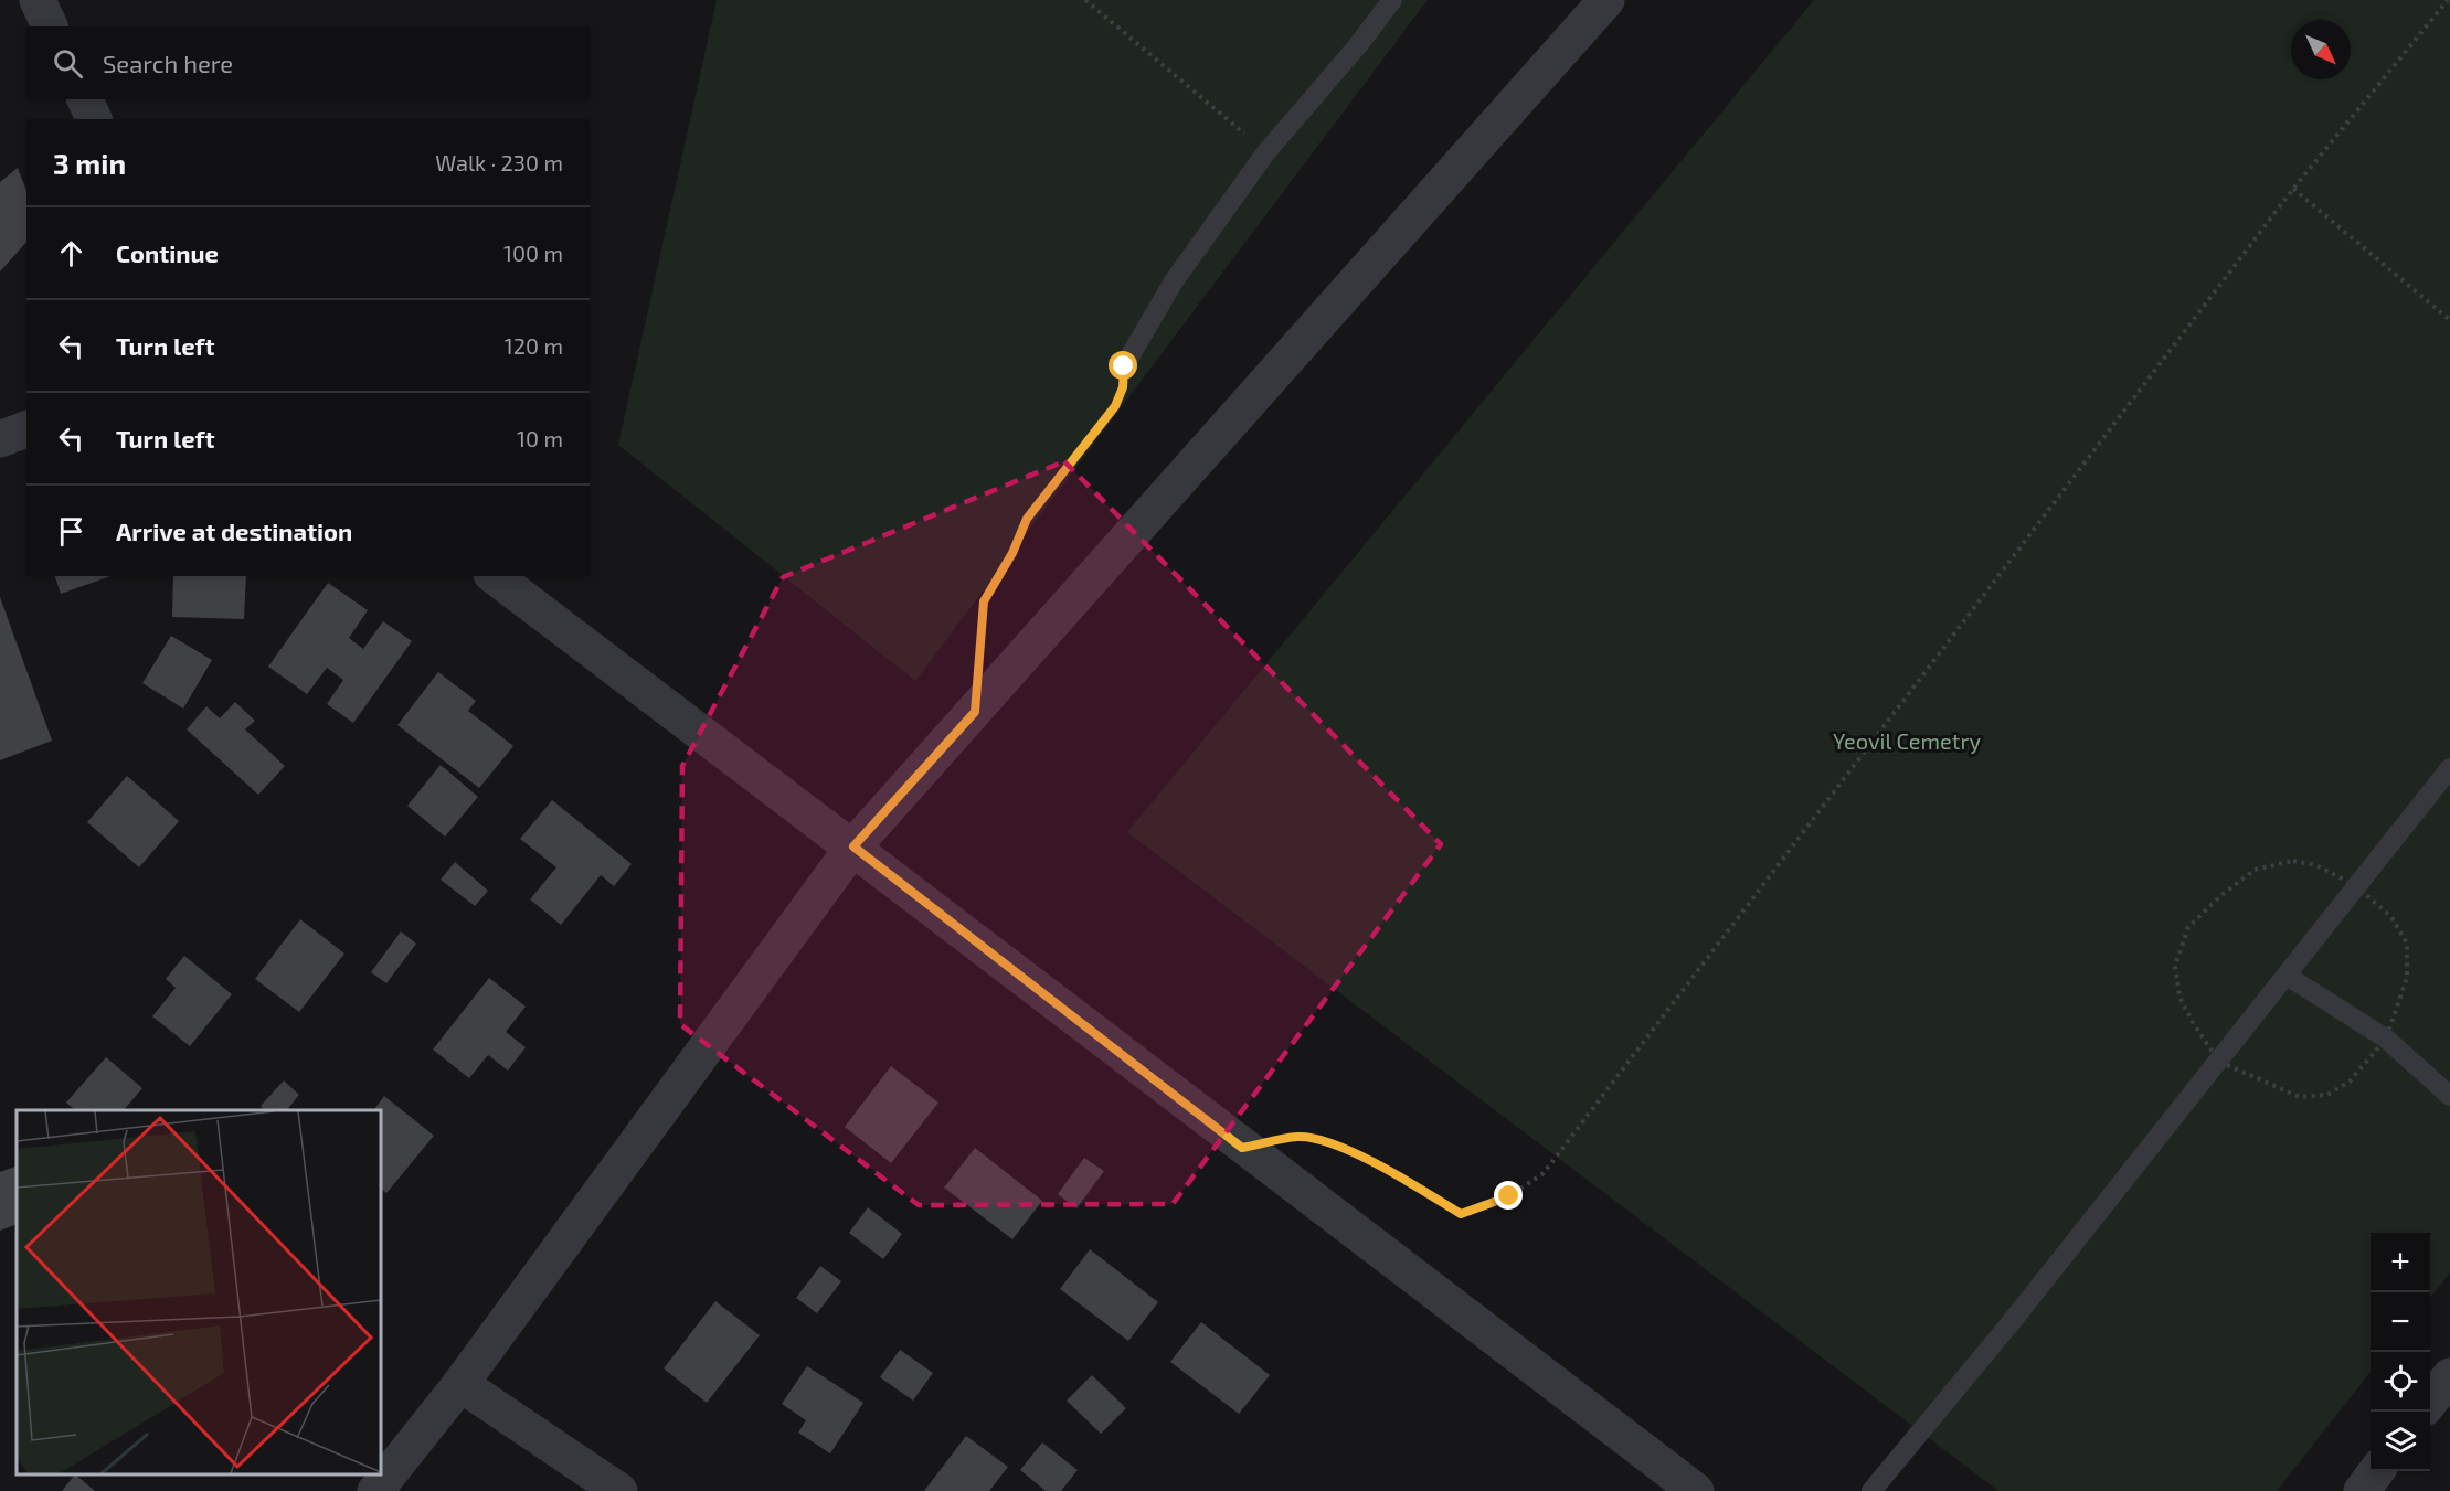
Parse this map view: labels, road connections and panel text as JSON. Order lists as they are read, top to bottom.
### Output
{
  "parks": ["Yeovil Cemetry"],
  "north": "bottom right",
  "page": {
    "search": "Search here",
    "heading": ["3 min", "Walk · 230 m"],
    "list": [
      ["Continue", "100 m"],
      ["Turn left", "120 m"],
      ["Turn left", "10 m"],
      "Arrive at destination"
    ],
    "map_buttons": ["+", "−"]
  }
}
